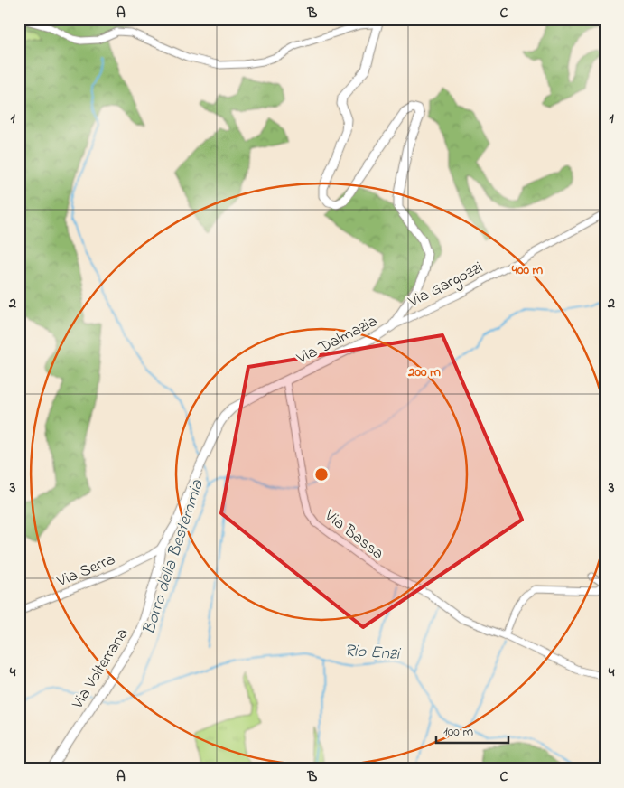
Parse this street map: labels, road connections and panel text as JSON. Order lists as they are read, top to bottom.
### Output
{
  "streets": {
    "main road": ["Via Dalmazia", "Via Volterrana"],
    "street": ["Via Gargozzi", "Via Bassa", "Via Serra"]
  },
  "crossings": [
    ["Via Gargozzi", "Via Dalmazia"],
    ["Via Dalmazia", "Via Bassa"],
    ["Via Dalmazia", "Via Serra"],
    ["Via Dalmazia", "Via Volterrana"],
    ["Via Serra", "Via Volterrana"]
  ],
  "water": ["Borro della Bestemmia", "Rio Enzi"],
  "scale_bar": "100 m",
  "grid": {
    "columns": ["A", "B", "C"],
    "rows": [
      "1",
      "2",
      "3",
      "4"
    ]
  },
  "rings": ["400 m", "200 m"]
}
